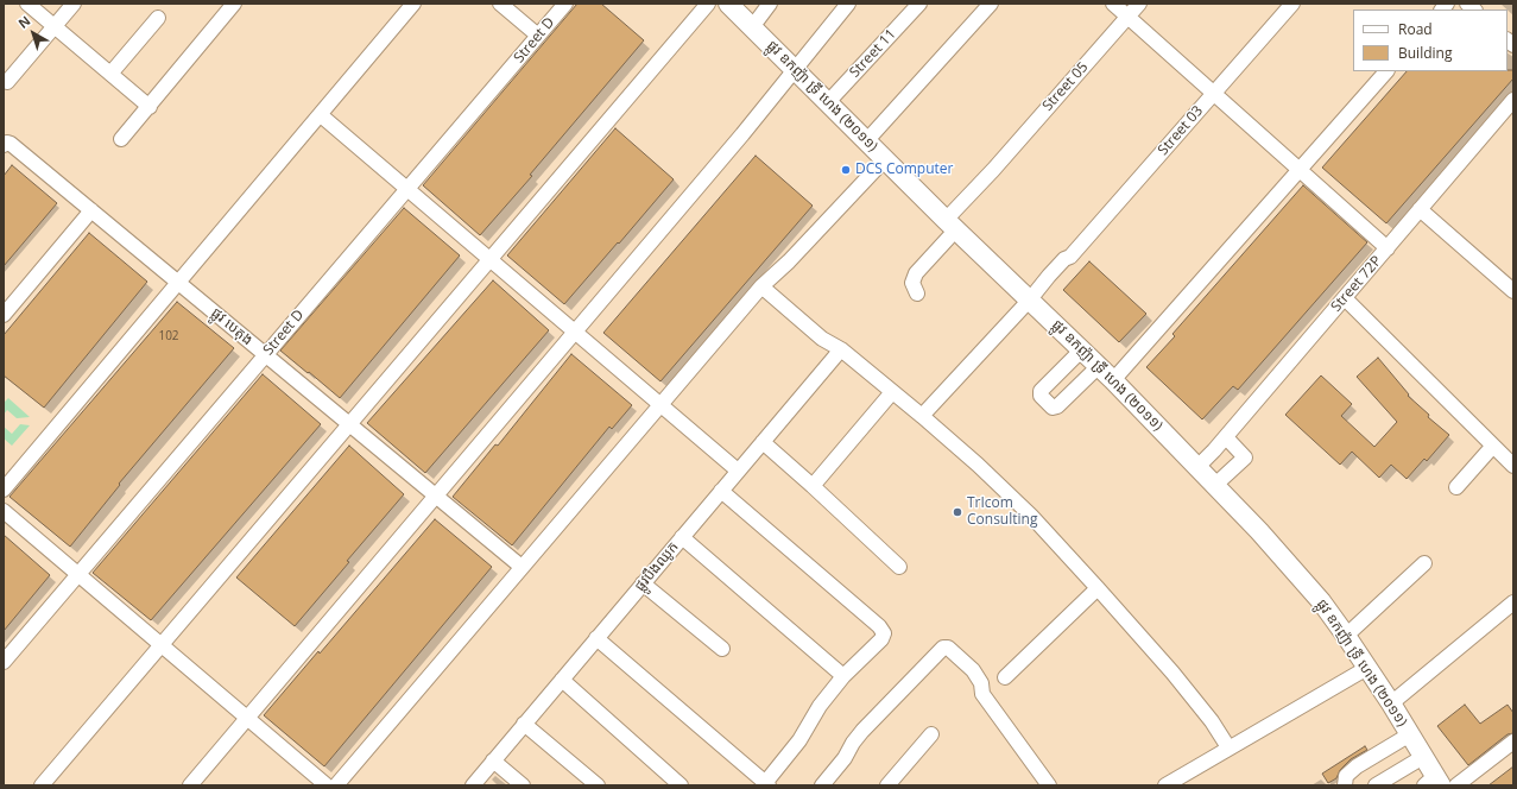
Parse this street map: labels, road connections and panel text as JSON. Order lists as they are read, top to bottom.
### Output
{
  "streets": {
    "main road": ["ផ្លូវ ឧកញ៉ា ទ្រី ហេង (២០១១)"],
    "street": [
      "Street D",
      "Street 11",
      "Street 05",
      "Street 03",
      "Street 72P",
      "ផ្លូវ បេតុង",
      "ផ្លូវបឹងឈូក"
    ]
  },
  "crossings": [
    ["Street D", "ផ្លូវ បេតុង"],
    ["Street 11", "ផ្លូវ ឧកញ៉ា ទ្រី ហេង (២០១១)"],
    ["Street 05", "ផ្លូវ ឧកញ៉ា ទ្រី ហេង (២០១១)"],
    ["ផ្លូវ ឧកញ៉ា ទ្រី ហេង (២០១១)", "Street 03"],
    ["ផ្លូវ ឧកញ៉ា ទ្រី ហេង (២០១១)", "Street 72P"]
  ],
  "places": ["DCS Computer", "TrIcom Consulting"],
  "house_numbers": ["102"],
  "legend": ["Road", "Building"],
  "north": "top left"
}
